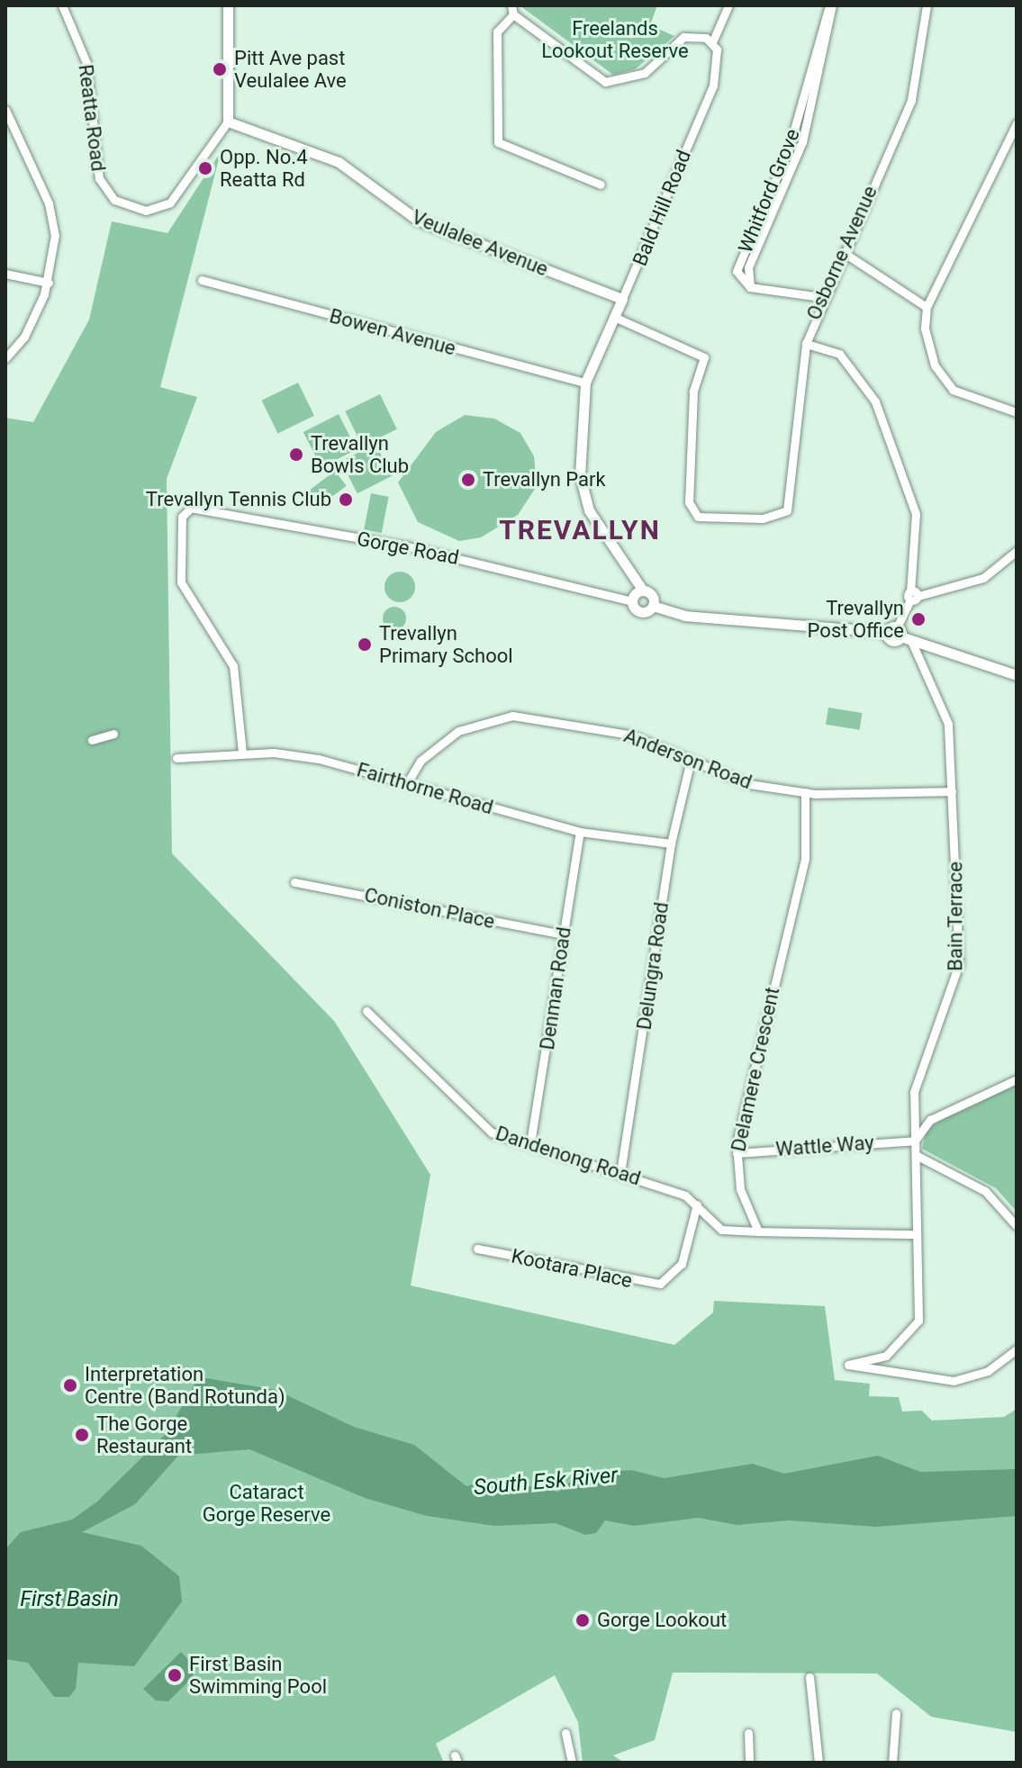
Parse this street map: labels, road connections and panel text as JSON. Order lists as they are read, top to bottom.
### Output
{
  "streets": {
    "street": [
      "Reatta Road",
      "Whitford Grove",
      "Bald Hill Road",
      "Veulalee Avenue",
      "Osborne Avenue",
      "Bowen Avenue",
      "Gorge Road",
      "Anderson Road",
      "Fairthorne Road",
      "Coniston Place",
      "Bain Terrace",
      "Delungra Road",
      "Denman Road",
      "Delamere Crescent",
      "Wattle Way",
      "Dandenong Road",
      "Kootara Place"
    ]
  },
  "crossings": [
    ["Reatta Road", "Veulalee Avenue"],
    ["Whitford Grove", "Osborne Avenue"],
    ["Bald Hill Road", "Veulalee Avenue"],
    ["Bald Hill Road", "Bowen Avenue"],
    ["Gorge Road", "Fairthorne Road"],
    ["Anderson Road", "Fairthorne Road"],
    ["Anderson Road", "Bain Terrace"],
    ["Anderson Road", "Delungra Road"],
    ["Anderson Road", "Delamere Crescent"],
    ["Fairthorne Road", "Delungra Road"],
    ["Fairthorne Road", "Denman Road"],
    ["Coniston Place", "Denman Road"],
    ["Bain Terrace", "Wattle Way"],
    ["Delungra Road", "Dandenong Road"],
    ["Denman Road", "Dandenong Road"],
    ["Delamere Crescent", "Wattle Way"],
    ["Delamere Crescent", "Dandenong Road"],
    ["Dandenong Road", "Kootara Place"]
  ],
  "districts": ["TREVALLYN"],
  "water": ["South Esk River", "First Basin"],
  "parks": ["Freelands Lookout Reserve", "Cataract Gorge Reserve"],
  "places": [
    "Pitt Ave past Veulalee Ave",
    "Opp. No.4 Reatta Rd",
    "Trevallyn Bowls Club",
    "Trevallyn Park",
    "Trevallyn Tennis Club",
    "Trevallyn Post Office",
    "Trevallyn Primary School",
    "Interpretation Centre (Band Rotunda)",
    "The Gorge Restaurant",
    "Gorge Lookout",
    "First Basin Swimming Pool"
  ]
}
